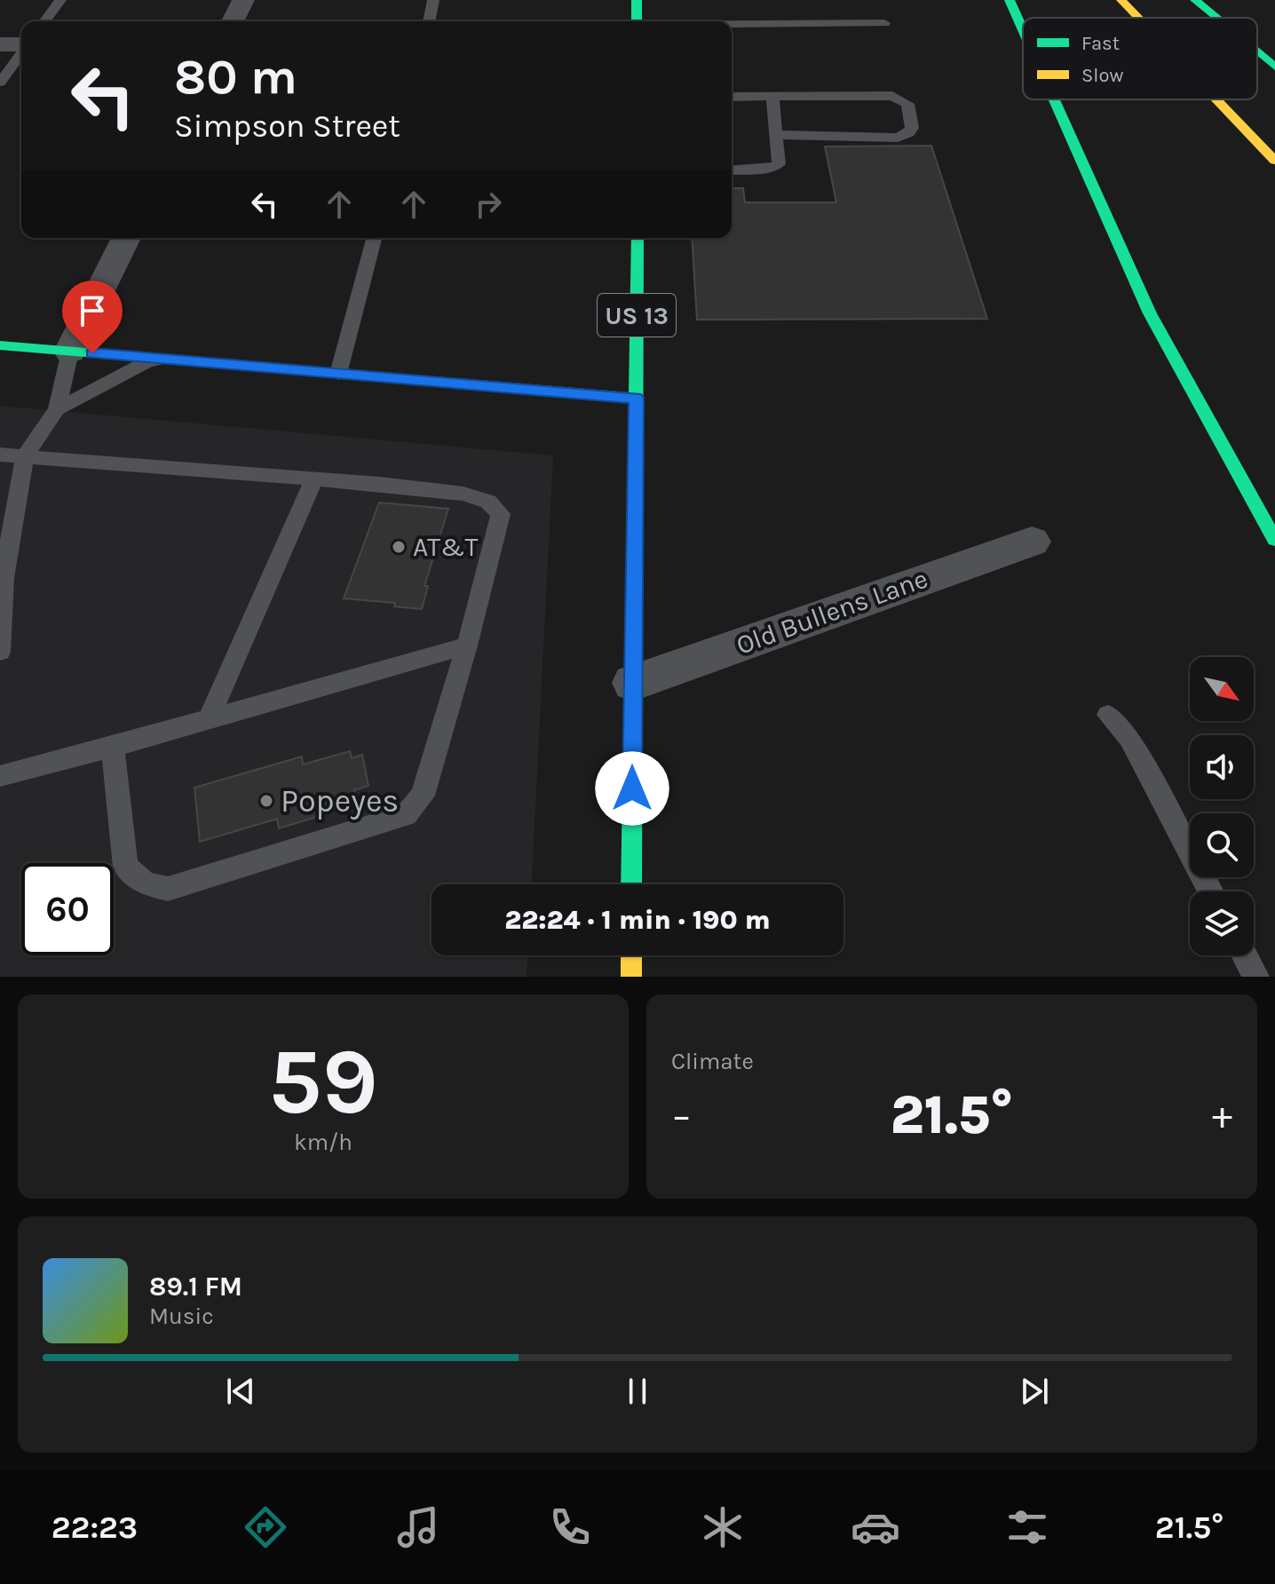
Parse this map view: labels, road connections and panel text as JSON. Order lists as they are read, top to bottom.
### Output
{
  "streets": {
    "main road": ["US 13"],
    "street": ["Old Bullens Lane"]
  },
  "crossings": [
    ["US 13", "Old Bullens Lane"]
  ],
  "places": ["AT&T", "Popeyes"],
  "legend": ["Fast", "Slow"],
  "north": "bottom right",
  "page": {
    "turn": ["80 m", "Simpson Street"],
    "limit": "60",
    "trip": "22:24 · 1 min · 190 m",
    "tile": [
      ["59", "km/h"],
      "Climate"
    ],
    "heat": ["−", "21.5°", "+"],
    "song": ["89.1 FM", "Music"],
    "tabs": ["22:23", "21.5°"]
  }
}
